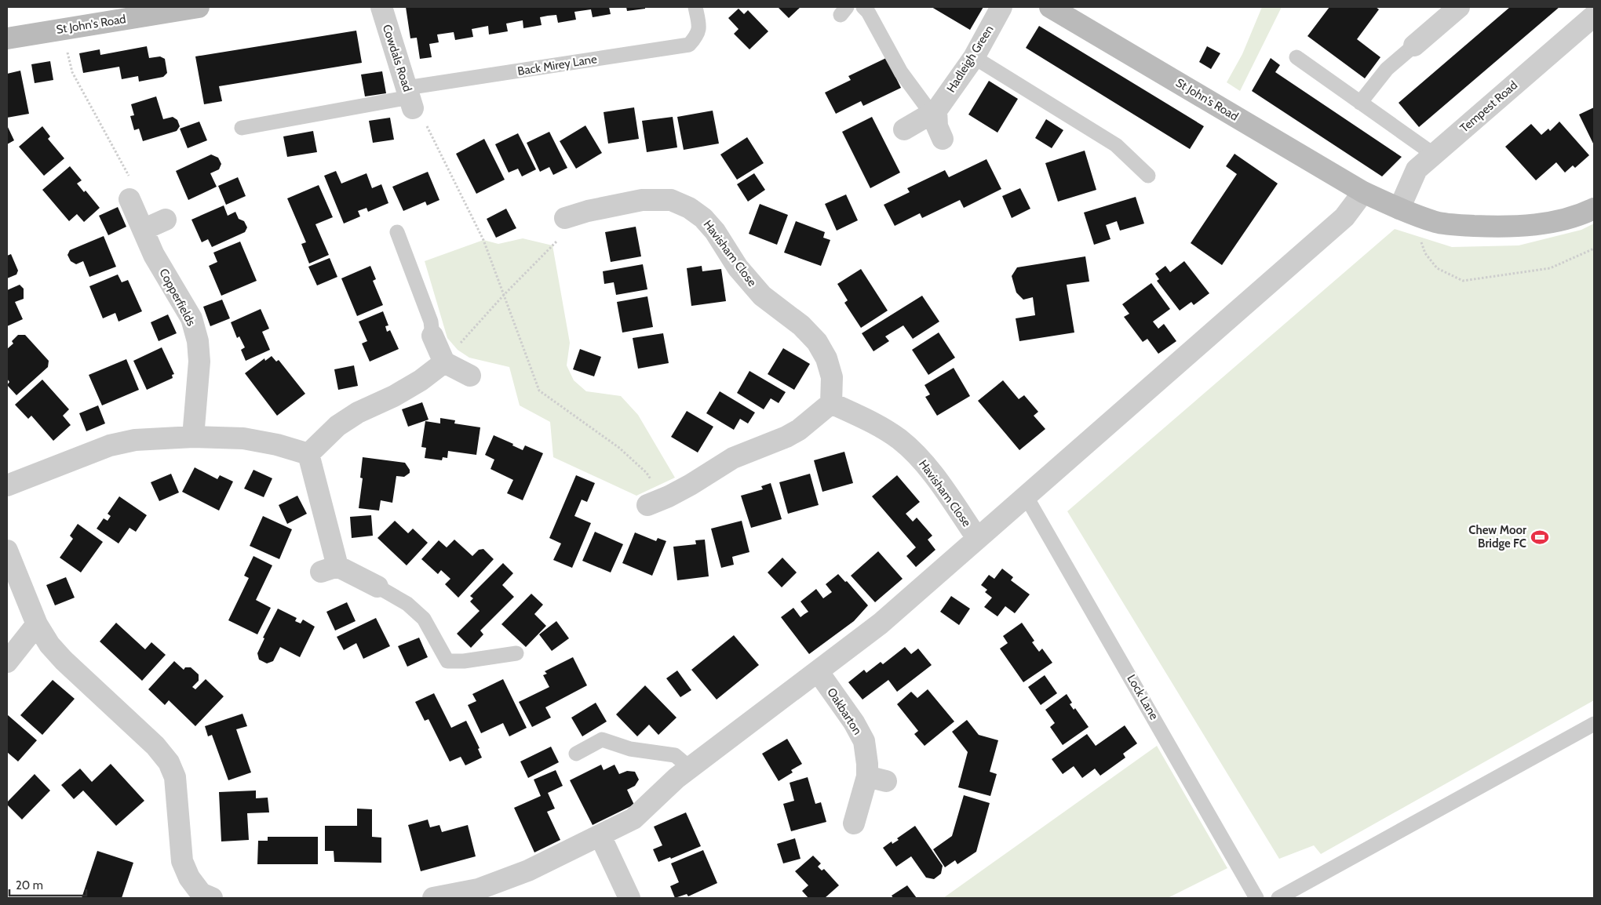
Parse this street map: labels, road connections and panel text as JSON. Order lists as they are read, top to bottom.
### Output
{
  "streets": {
    "street": [
      "St John's Road",
      "Cowdals Road",
      "Hadleigh Green",
      "Tempest Road",
      "Havisham Close",
      "Copperfields",
      "Oakbarton"
    ],
    "lane": ["Back Mirey Lane", "Lock Lane"]
  },
  "crossings": [
    ["St John's Road", "Tempest Road"],
    ["Cowdals Road", "Back Mirey Lane"]
  ],
  "places": {
    "sports": ["Chew Moor Bridge FC"]
  },
  "scale_bar": "20 m"
}
